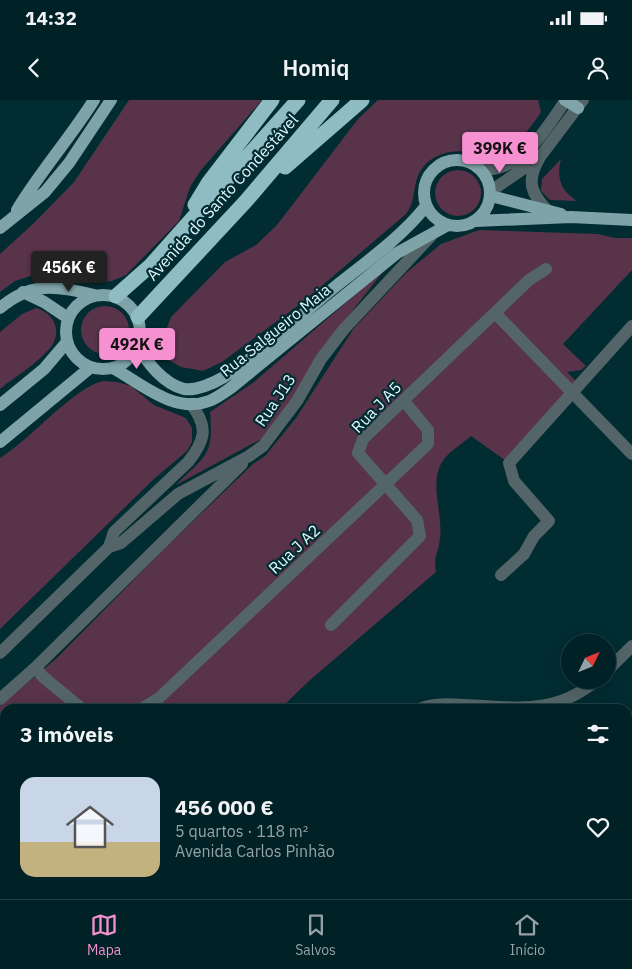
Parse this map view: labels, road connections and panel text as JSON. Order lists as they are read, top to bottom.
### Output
{
  "streets": {
    "highway": ["Avenida do Santo Condestável"],
    "main road": ["Rua Salgueiro Maia"],
    "street": ["Rua J13", "Rua J A5", "Rua J A2"]
  },
  "crossings": [
    ["Avenida do Santo Condestável", "Rua Salgueiro Maia"],
    ["Rua Salgueiro Maia", "Rua J13"],
    ["Rua J A5", "Rua J A2"]
  ],
  "north": "top right",
  "page": {
    "status": "14:32",
    "header": "Homiq",
    "price": ["399K €", "456K €", "492K €"],
    "heading": "3 imóveis",
    "list": [
      {
        "name": "456 000 €",
        "note": "5 quartos · 118 m² · Avenida Carlos Pinhão"
      }
    ],
    "tabs": ["Mapa", "Salvos", "Início"]
  }
}
